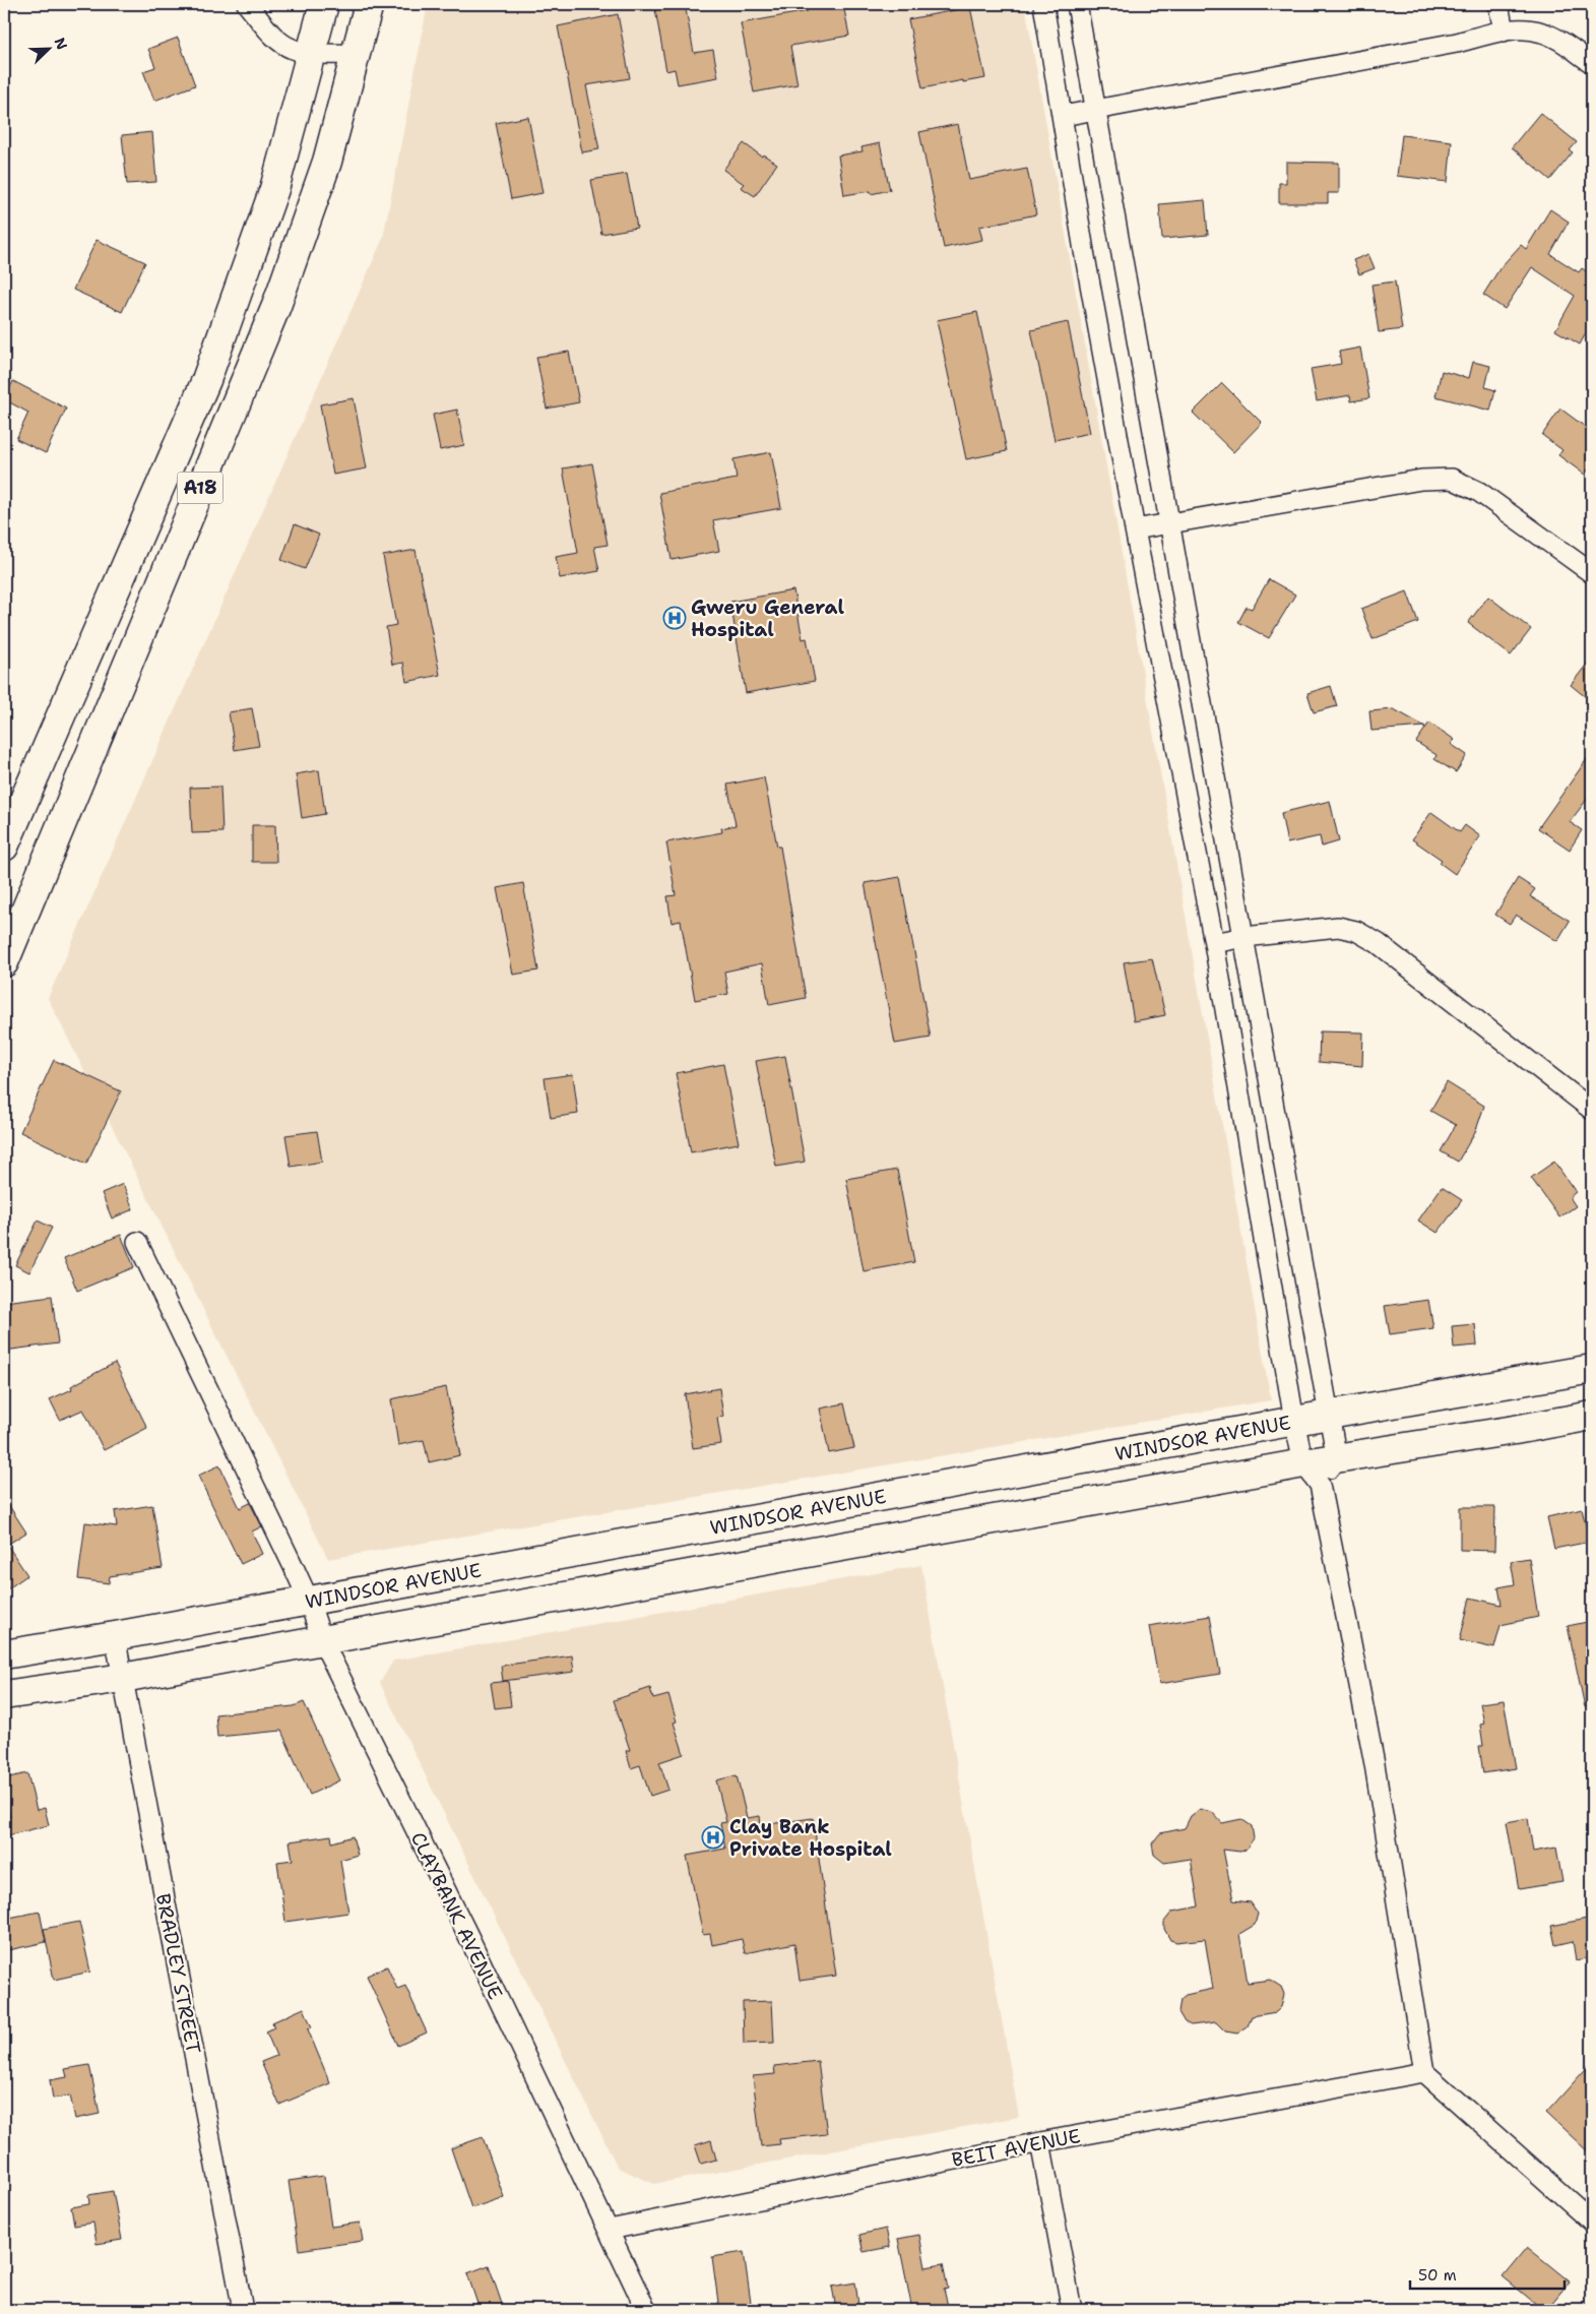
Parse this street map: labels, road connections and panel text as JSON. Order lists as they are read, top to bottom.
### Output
{
  "streets": {
    "main road": ["A18", "WINDSOR AVENUE"],
    "street": ["CLAYBANK AVENUE", "BRADLEY STREET", "BEIT AVENUE"]
  },
  "crossings": [
    ["WINDSOR AVENUE", "CLAYBANK AVENUE"],
    ["WINDSOR AVENUE", "BRADLEY STREET"],
    ["CLAYBANK AVENUE", "BEIT AVENUE"]
  ],
  "places": {
    "hospital": ["Gweru General Hospital", "Clay Bank Private Hospital"]
  },
  "scale_bar": "50 m",
  "north": "top right"
}
